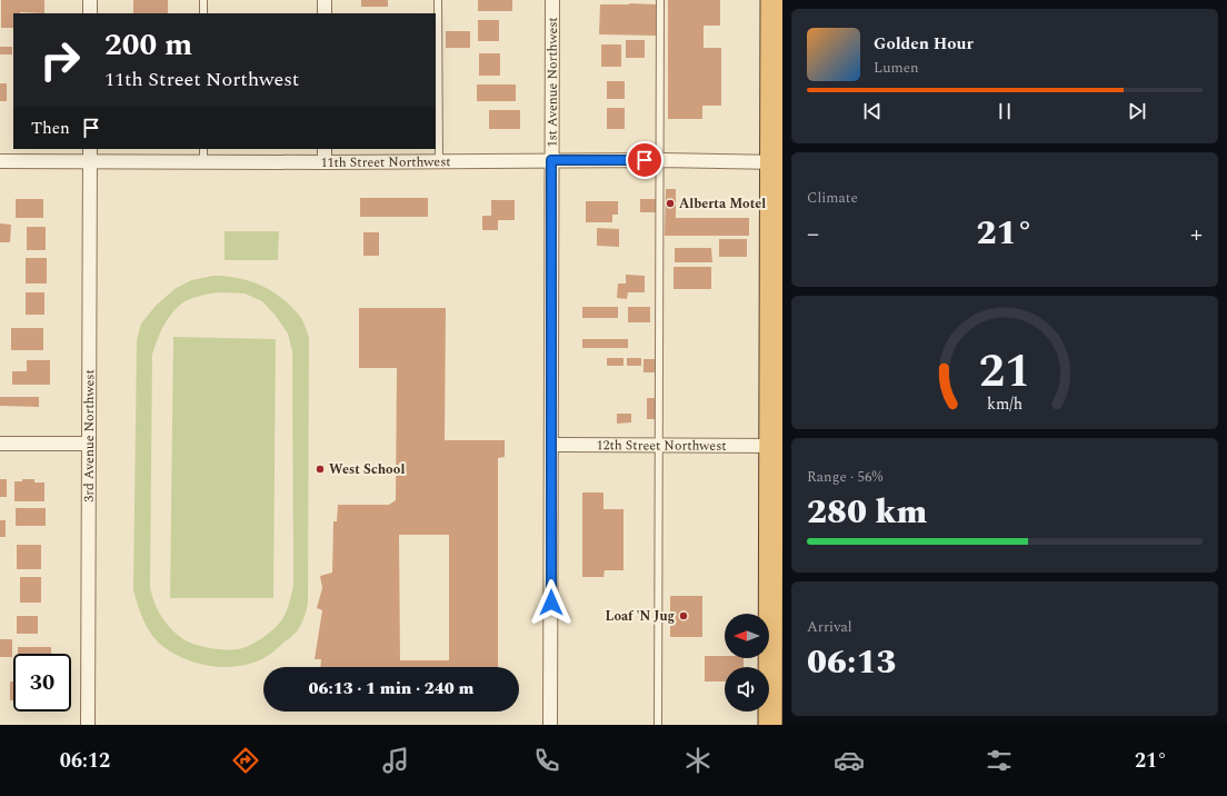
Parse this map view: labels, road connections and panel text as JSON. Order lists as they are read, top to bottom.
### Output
{
  "streets": {
    "street": [
      "1st Avenue Northwest",
      "11th Street Northwest",
      "3rd Avenue Northwest",
      "12th Street Northwest"
    ]
  },
  "crossings": [
    ["1st Avenue Northwest", "11th Street Northwest"],
    ["1st Avenue Northwest", "12th Street Northwest"],
    ["11th Street Northwest", "3rd Avenue Northwest"]
  ],
  "places": ["Alberta Motel", "West School", "Loaf 'N Jug"],
  "north": "left",
  "page": {
    "turn": ["200 m", "11th Street Northwest"],
    "song": ["Golden Hour", "Lumen"],
    "then": "Then",
    "tile": [
      "Climate",
      ["Range · 56%", "280 km"],
      ["Arrival", "06:13"]
    ],
    "heat": ["−", "21°", "+"],
    "limit": "30",
    "trip": "06:13 · 1 min · 240 m",
    "tabs": ["06:12", "21°"],
    "gauge": ["21", "km/h"]
  }
}
